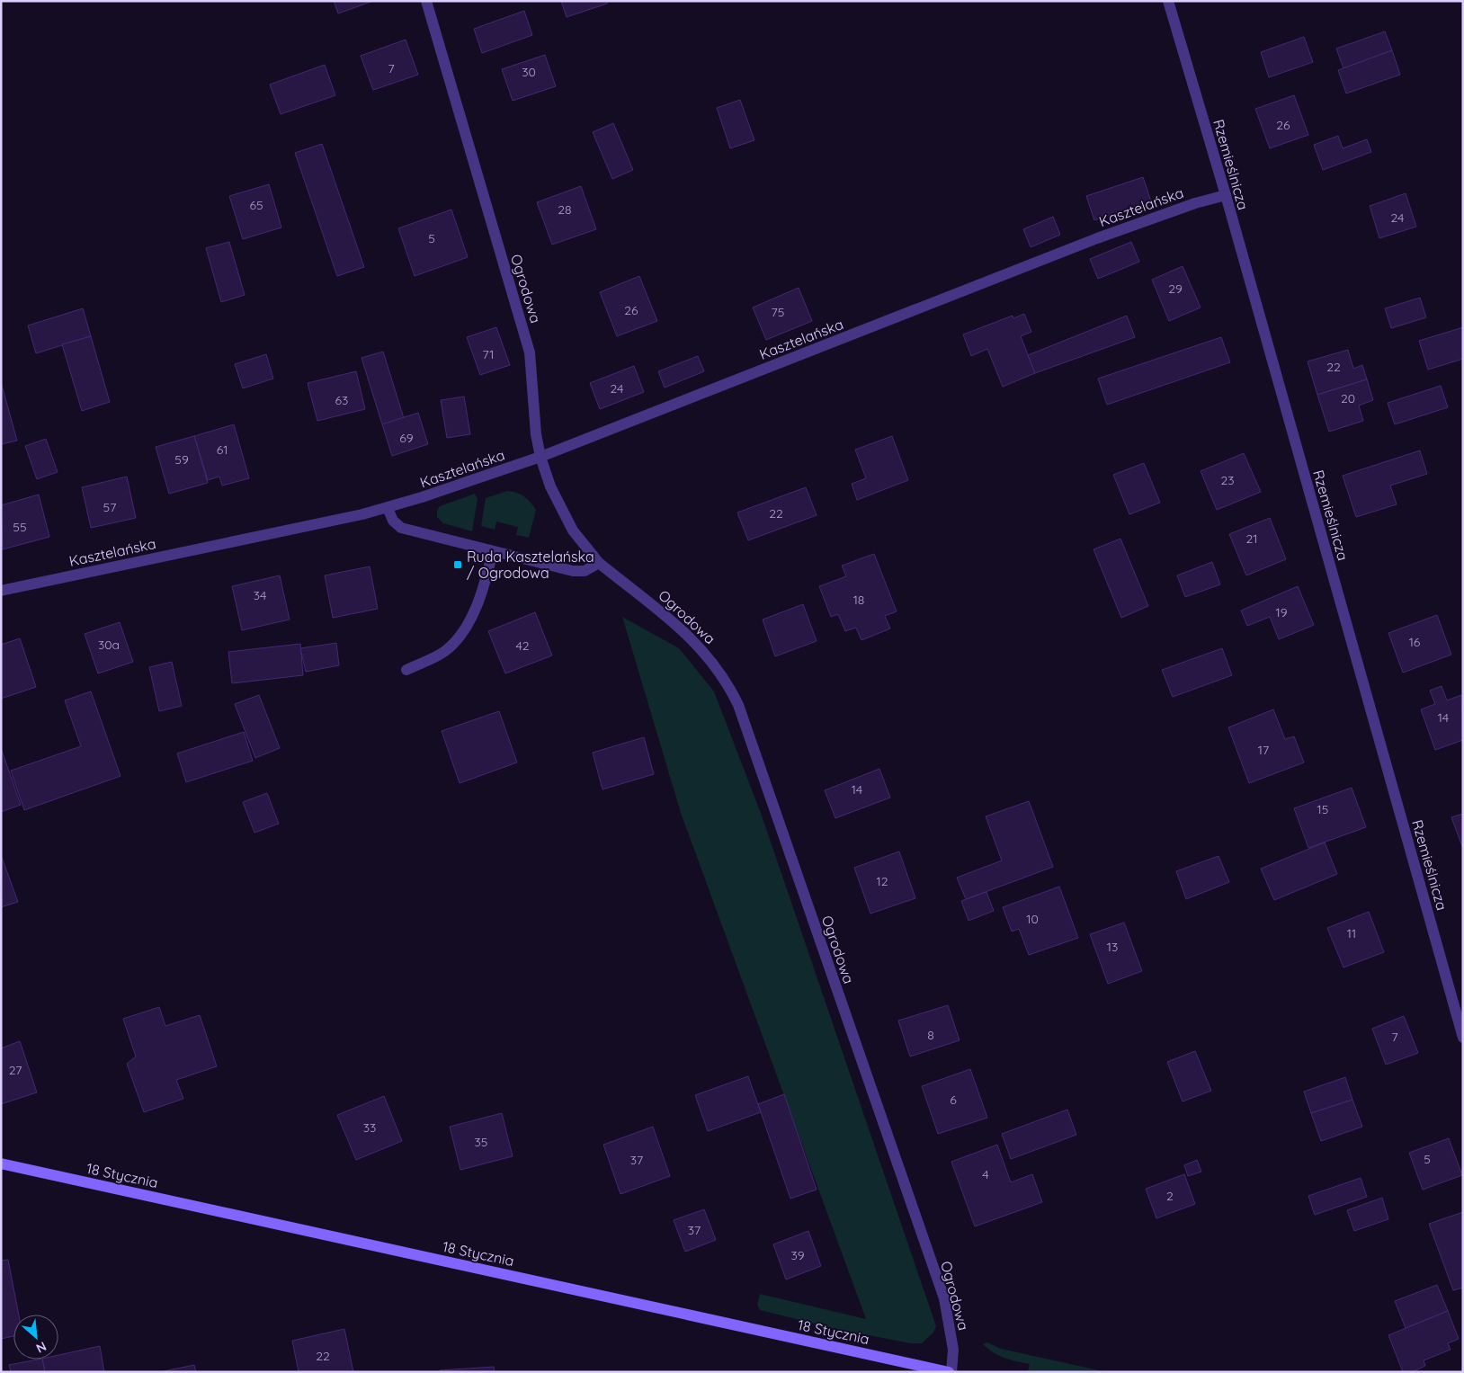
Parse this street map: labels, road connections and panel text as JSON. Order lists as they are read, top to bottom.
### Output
{
  "streets": {
    "main road": ["18 Stycznia"],
    "street": ["Rzemieślnicza", "Kasztelańska", "Ogrodowa"]
  },
  "crossings": [
    ["Rzemieślnicza", "Kasztelańska"],
    ["Kasztelańska", "Ogrodowa"],
    ["Ogrodowa", "18 Stycznia"]
  ],
  "places": {
    "transit": ["Ruda Kasztelańska / Ogrodowa"]
  },
  "house_numbers": [
    "7",
    "30",
    "26",
    "65",
    "28",
    "24",
    "5",
    "29",
    "26",
    "75",
    "71",
    "22",
    "24",
    "20",
    "63",
    "69",
    "61",
    "59",
    "23",
    "57",
    "22",
    "55",
    "21",
    "34",
    "18",
    "19",
    "16",
    "30a",
    "42",
    "14",
    "17",
    "14",
    "15",
    "12",
    "10",
    "11",
    "13",
    "8",
    "7",
    "27",
    "6",
    "33",
    "35",
    "5",
    "37",
    "4",
    "2",
    "37",
    "39",
    "22"
  ],
  "north": "bottom right"
}
